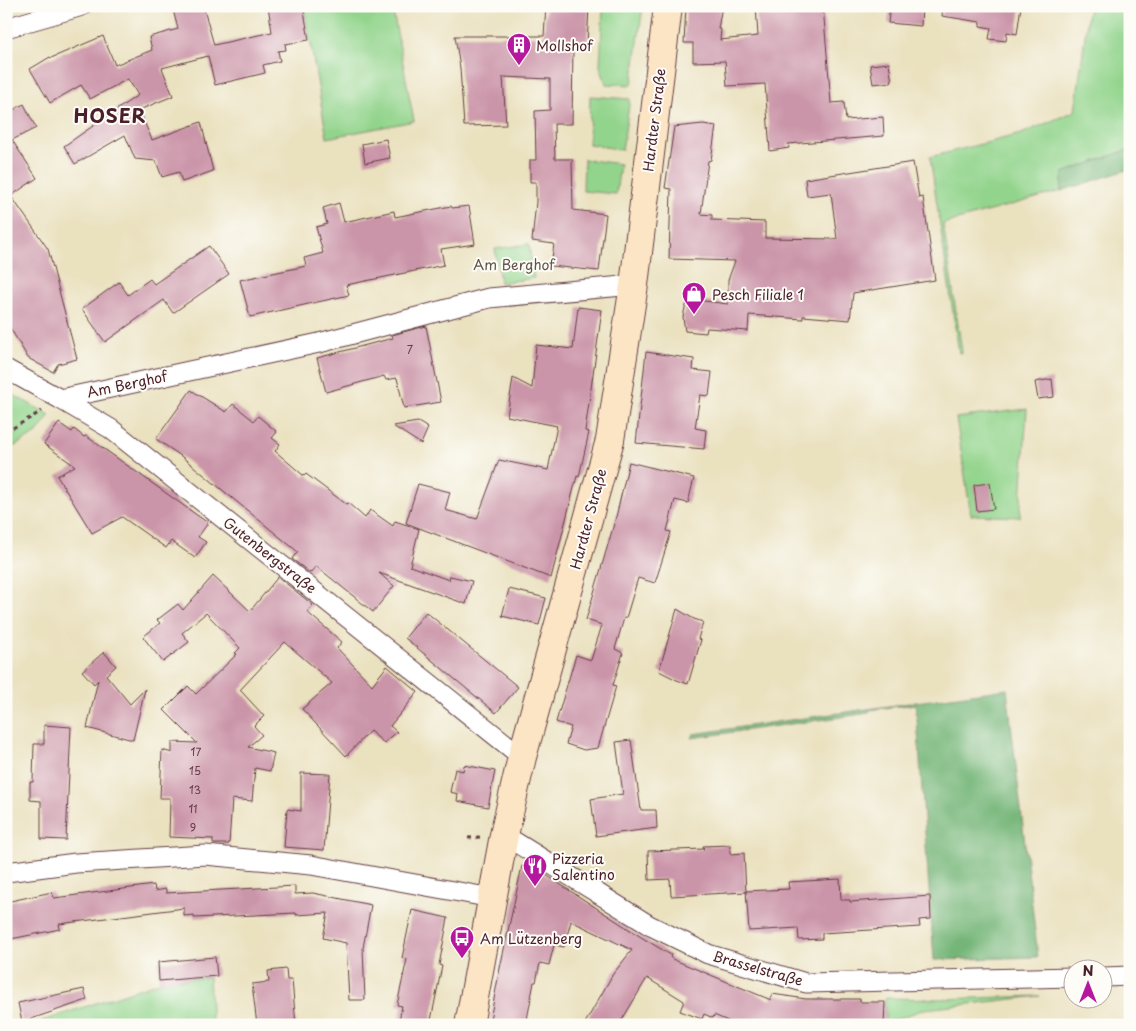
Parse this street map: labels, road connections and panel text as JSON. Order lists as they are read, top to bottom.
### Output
{
  "streets": {
    "main road": ["Hardter Straße"],
    "street": ["Am Berghof", "Gutenbergstraße", "Brasselstraße"]
  },
  "crossings": [
    ["Hardter Straße", "Am Berghof"],
    ["Hardter Straße", "Gutenbergstraße"],
    ["Hardter Straße", "Brasselstraße"],
    ["Am Berghof", "Gutenbergstraße"]
  ],
  "districts": ["HOSER"],
  "parks": ["Am Berghof"],
  "places": {
    "building": ["Mollshof"],
    "shop": ["Pesch Filiale 1"],
    "restaurant": ["Pizzeria Salentino"],
    "bus stop": ["Am Lützenberg"]
  },
  "house_numbers": [
    "7",
    "17",
    "15",
    "13",
    "11",
    "9"
  ],
  "north": "top"
}
